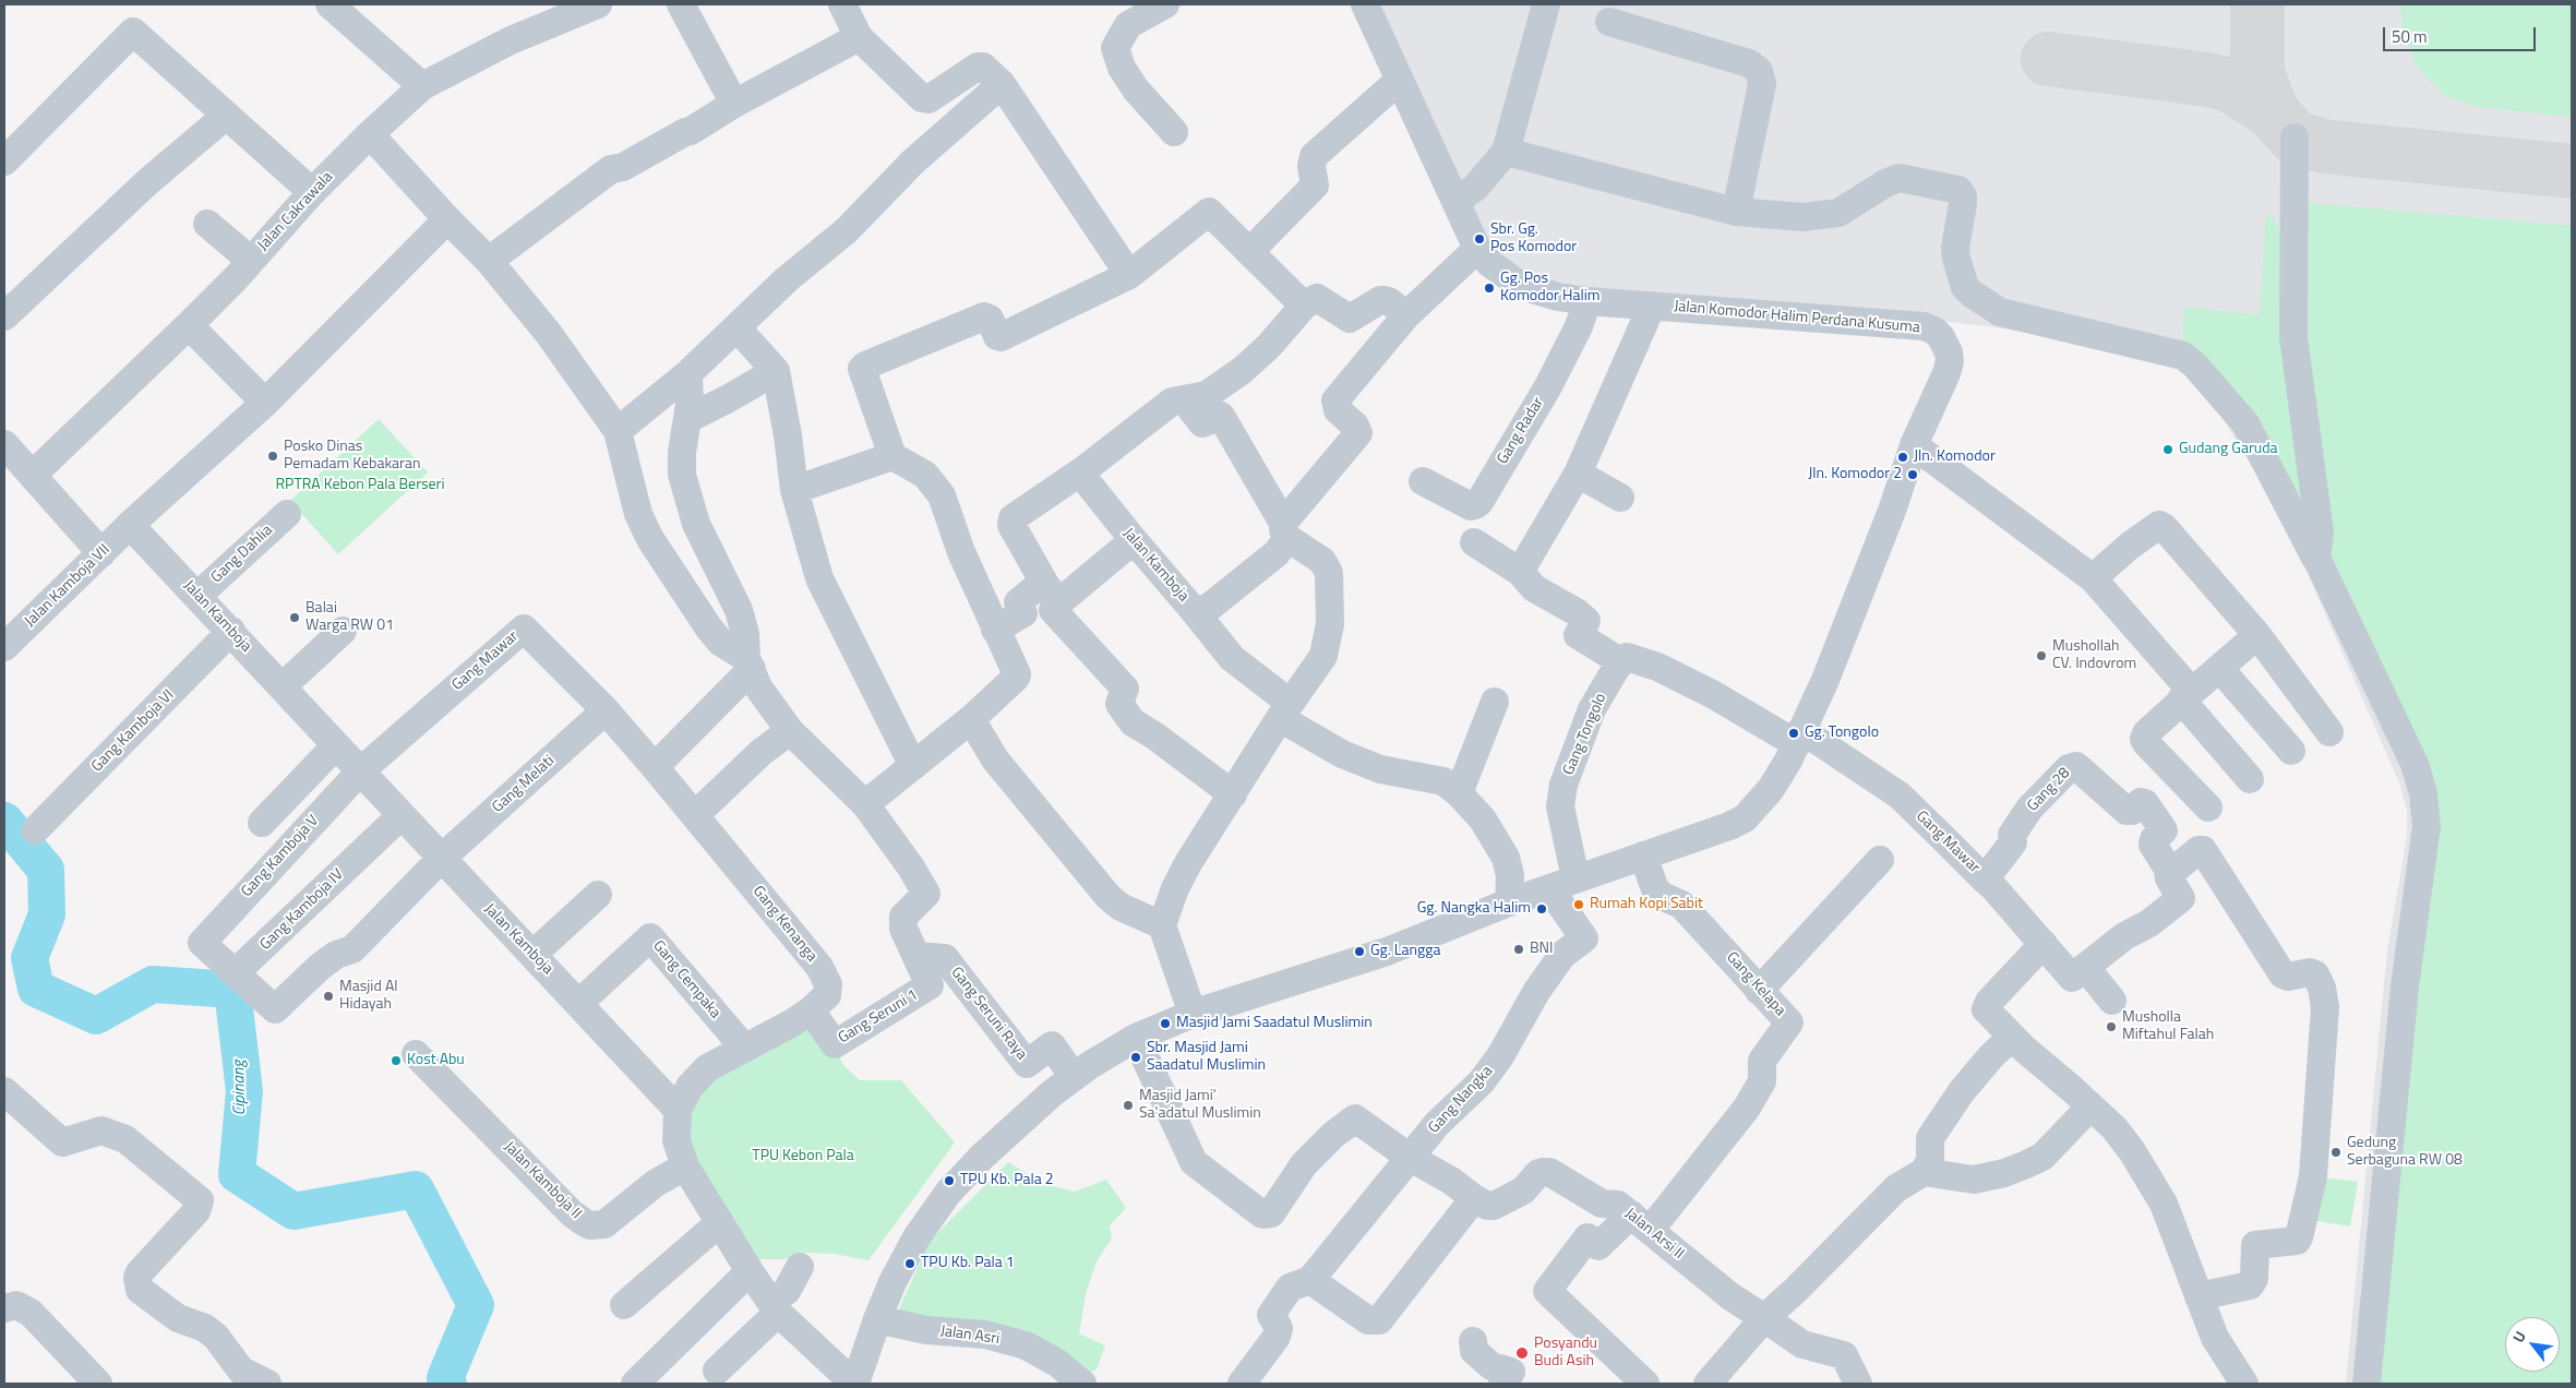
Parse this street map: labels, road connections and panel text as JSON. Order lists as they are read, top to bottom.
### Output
{
  "streets": {
    "street": [
      "Jalan Cakrawala",
      "Jalan Komodor Halim Perdana Kusuma",
      "Gang Radar",
      "Gang Dahlia",
      "Jalan Kamboja",
      "Jalan Kamboja VII",
      "Gang Mawar",
      "Gang Kamboja VI",
      "Gang Tongolo",
      "Gang Melati",
      "Gang 28",
      "Gang Kamboja V",
      "Gang Kamboja IV",
      "Gang Kenanga",
      "Gang Cempaka",
      "Gang Kelapa",
      "Gang Seruni Raya",
      "Gang Seruni 1",
      "Gang Nangka",
      "Jalan Kamboja II",
      "Jalan Arsi II",
      "Jalan Asri"
    ]
  },
  "crossings": [
    ["Jalan Komodor Halim Perdana Kusuma", "Gang Radar"],
    ["Jalan Komodor Halim Perdana Kusuma", "Gang Mawar"],
    ["Jalan Komodor Halim Perdana Kusuma", "Gang Tongolo"],
    ["Jalan Komodor Halim Perdana Kusuma", "Gang Kelapa"],
    ["Jalan Komodor Halim Perdana Kusuma", "Gang Seruni Raya"],
    ["Jalan Komodor Halim Perdana Kusuma", "Gang Nangka"],
    ["Jalan Komodor Halim Perdana Kusuma", "Jalan Asri"],
    ["Gang Dahlia", "Jalan Kamboja"],
    ["Jalan Kamboja", "Jalan Kamboja VII"],
    ["Jalan Kamboja", "Gang Mawar"],
    ["Jalan Kamboja", "Gang Kamboja VI"],
    ["Jalan Kamboja", "Gang Melati"],
    ["Jalan Kamboja", "Gang Kamboja V"],
    ["Jalan Kamboja", "Gang Kamboja IV"],
    ["Jalan Kamboja", "Gang Kenanga"],
    ["Jalan Kamboja", "Gang Cempaka"],
    ["Gang Mawar", "Gang Melati"],
    ["Gang Mawar", "Gang 28"],
    ["Gang Mawar", "Gang Kamboja V"],
    ["Gang Mawar", "Gang Kenanga"],
    ["Gang Melati", "Gang Kamboja V"],
    ["Gang Melati", "Gang Kamboja IV"],
    ["Gang Melati", "Gang Kenanga"],
    ["Gang Kamboja V", "Gang Kamboja IV"],
    ["Gang Kenanga", "Gang Cempaka"],
    ["Gang Kenanga", "Gang Seruni 1"],
    ["Gang Kelapa", "Jalan Arsi II"],
    ["Gang Seruni Raya", "Gang Seruni 1"]
  ],
  "water": ["Cipinang"],
  "parks": ["RPTRA Kebon Pala Berseri", "TPU Kebon Pala"],
  "places": [
    "Sbr. Gg. Pos Komodor",
    "Gg. Pos Komodor Halim",
    "Gudang Garuda",
    "Posko Dinas Pemadam Kebakaran",
    "Jln. Komodor",
    "Jln. Komodor 2",
    "Balai Warga RW 01",
    "Mushollah CV. Indovrom",
    "Gg. Tongolo",
    "Rumah Kopi Sabit",
    "Gg. Nangka Halim",
    "BNI",
    "Gg. Langga",
    "Masjid Al Hidayah",
    "Masjid Jami Saadatul Muslimin",
    "Musholla Miftahul Falah",
    "Sbr. Masjid Jami Saadatul Muslimin",
    "Kost Abu",
    "Masjid Jami' Sa'adatul Muslimin",
    "Gedung Serbaguna RW 08",
    "TPU Kb. Pala 2",
    "TPU Kb. Pala 1",
    "Posyandu Budi Asih"
  ],
  "scale_bar": "50 m",
  "north": "top left"
}
